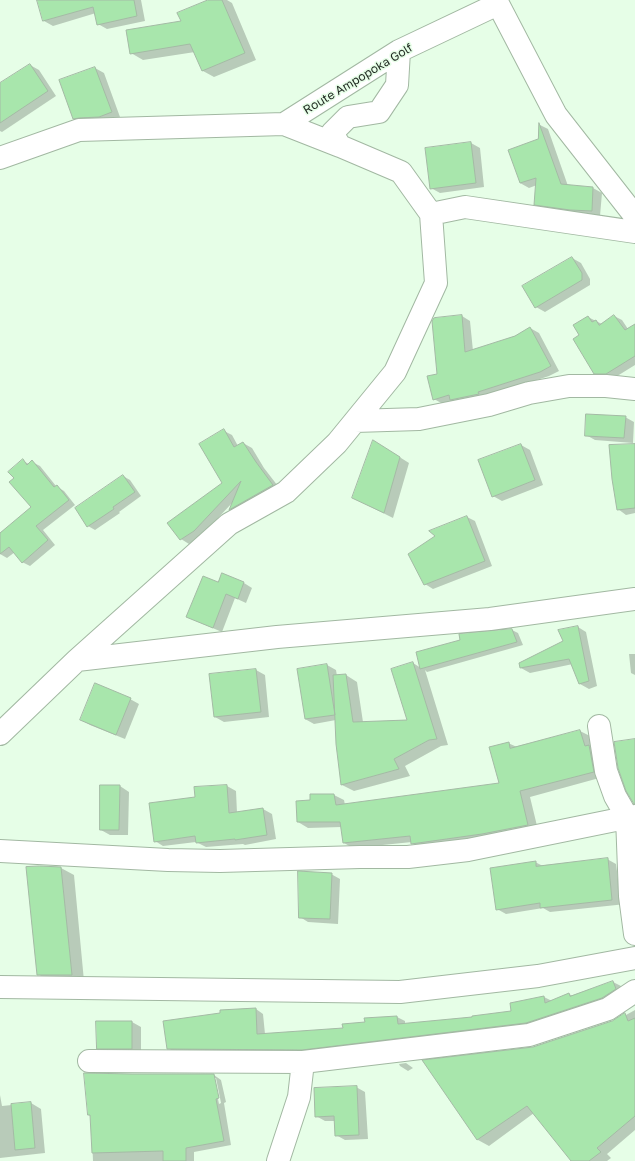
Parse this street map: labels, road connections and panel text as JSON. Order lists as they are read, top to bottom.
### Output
{
  "streets": {
    "street": ["Route Ampopoka Golf"]
  }
}
